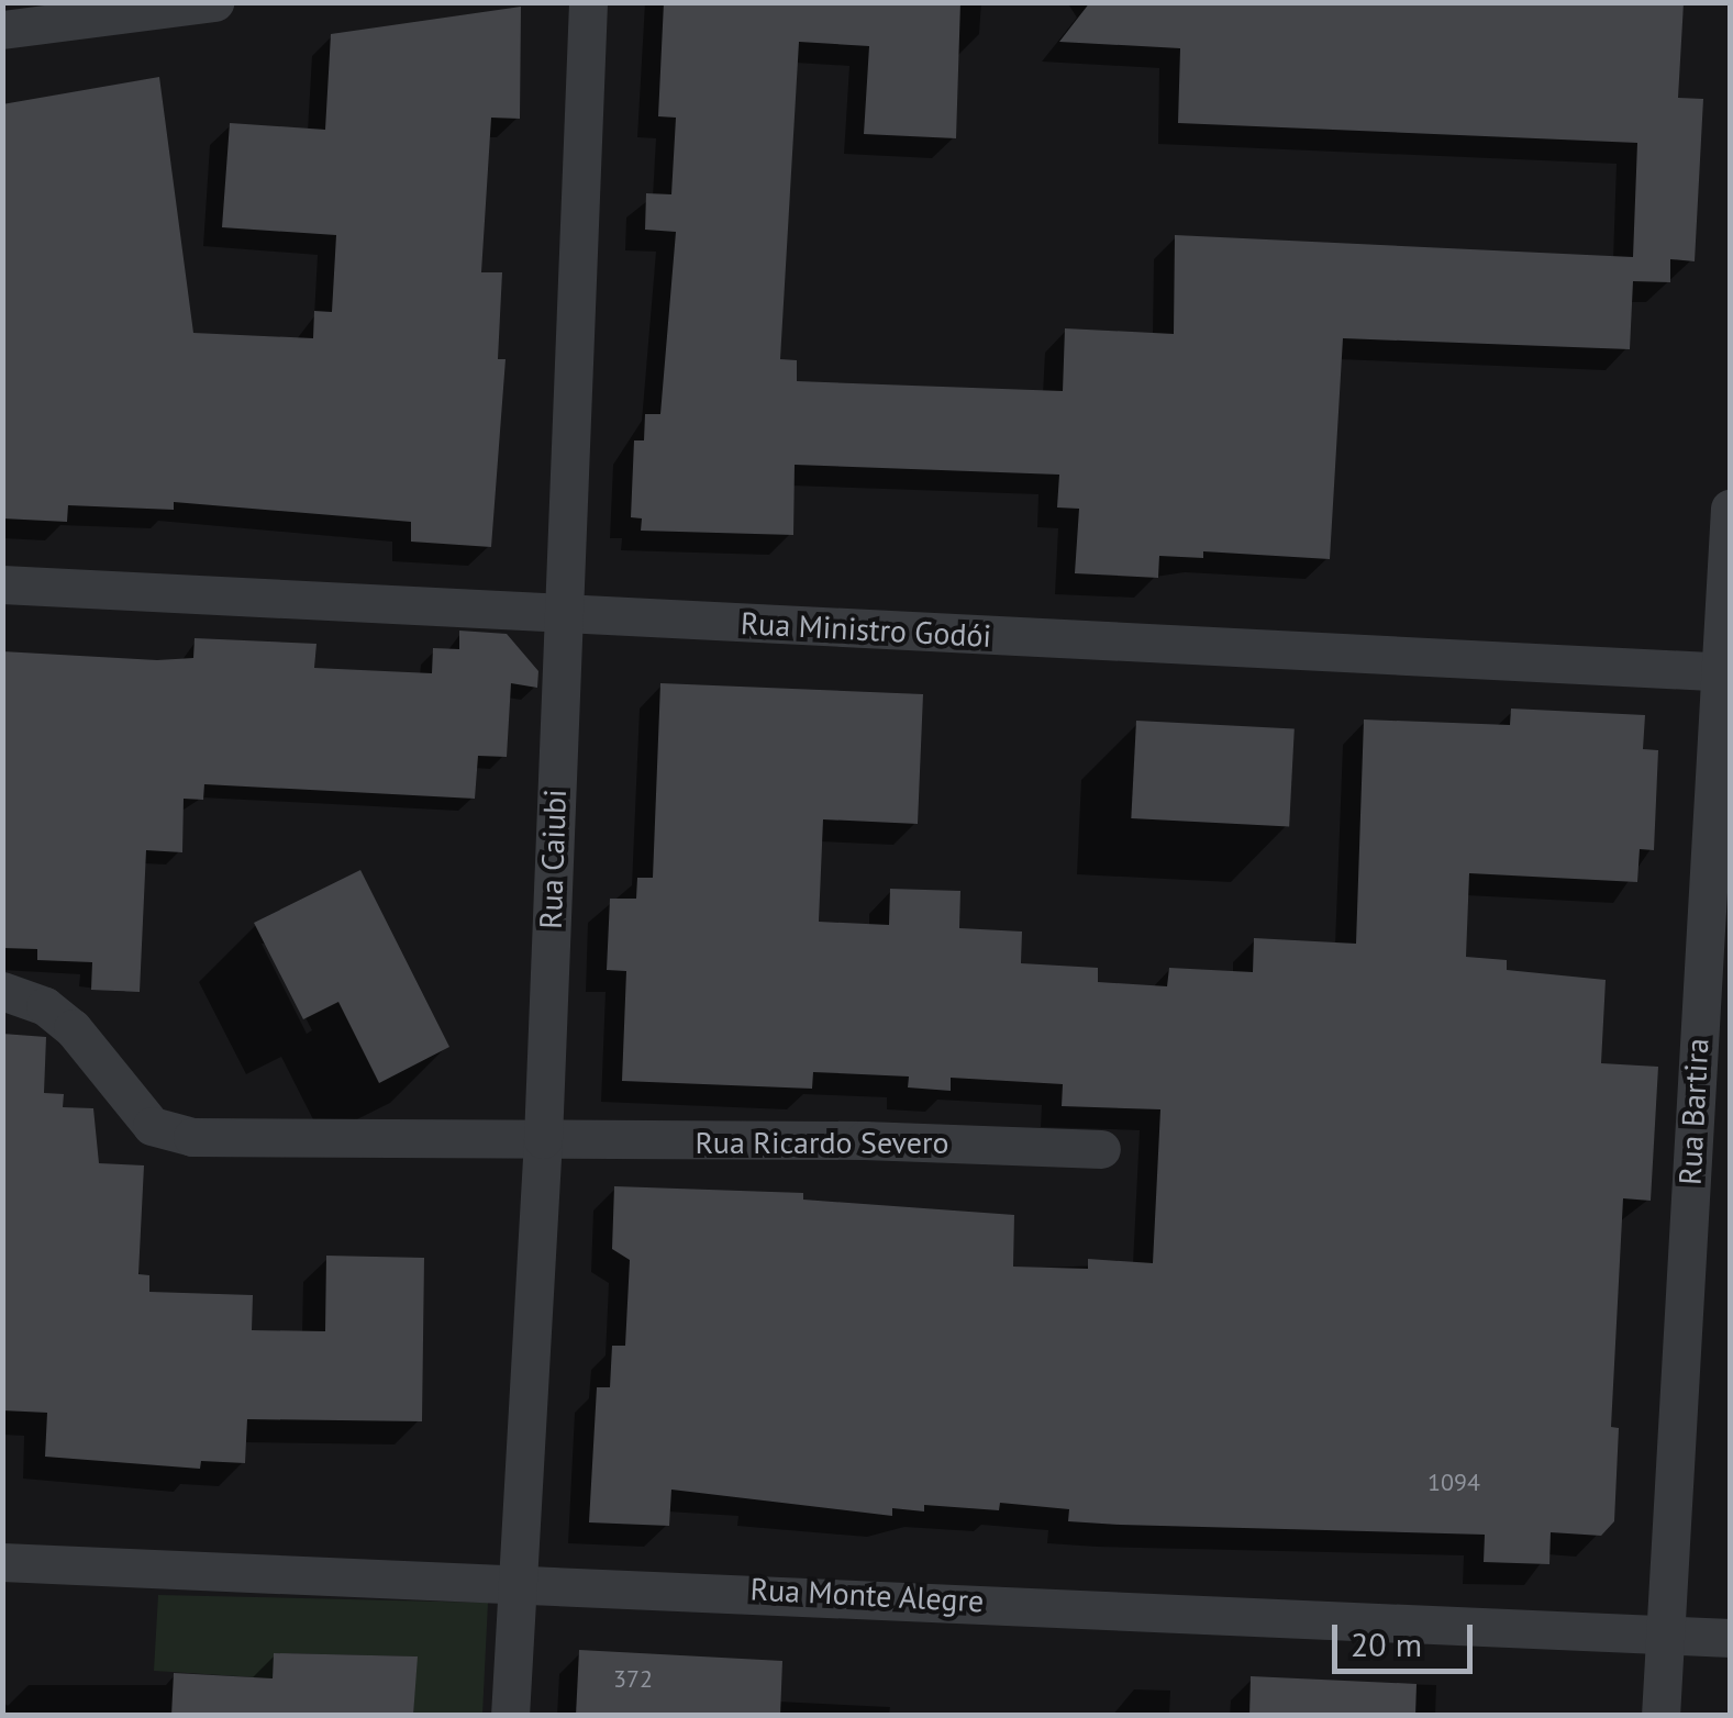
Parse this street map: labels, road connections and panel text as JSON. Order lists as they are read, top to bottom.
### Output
{
  "streets": {
    "street": [
      "Rua Ministro Godói",
      "Rua Caiubi",
      "Rua Bartira",
      "Rua Ricardo Severo",
      "Rua Monte Alegre"
    ]
  },
  "crossings": [
    ["Rua Ministro Godói", "Rua Caiubi"],
    ["Rua Ministro Godói", "Rua Bartira"],
    ["Rua Caiubi", "Rua Ricardo Severo"],
    ["Rua Caiubi", "Rua Monte Alegre"],
    ["Rua Bartira", "Rua Monte Alegre"]
  ],
  "house_numbers": ["1094", "372"],
  "scale_bar": "20 m"
}
